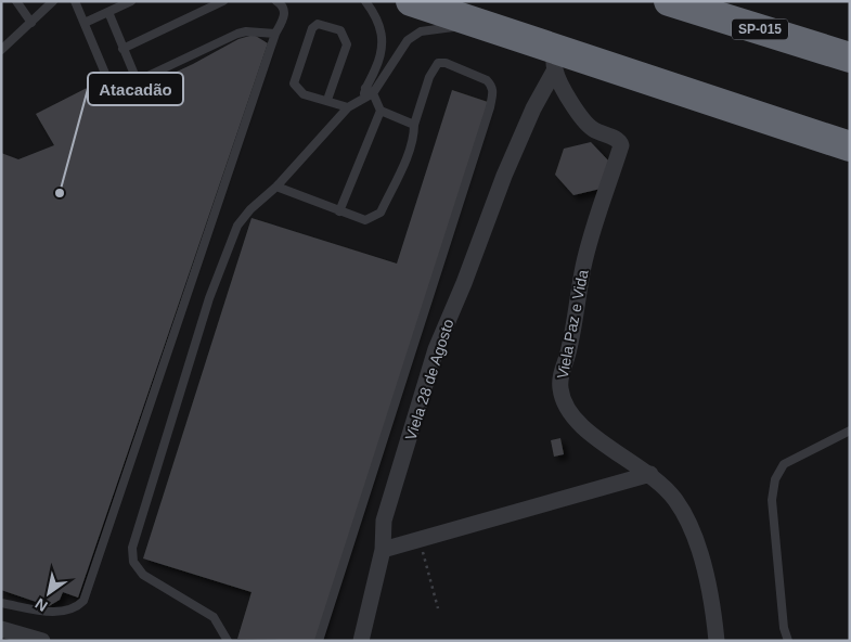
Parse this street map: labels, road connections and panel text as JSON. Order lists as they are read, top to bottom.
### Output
{
  "streets": {
    "highway": ["SP-015"],
    "street": ["Viela Paz e Vida", "Viela 28 de Agosto"]
  },
  "crossings": [
    ["Viela Paz e Vida", "Viela 28 de Agosto"]
  ],
  "places": ["Atacadão"],
  "north": "bottom left"
}
